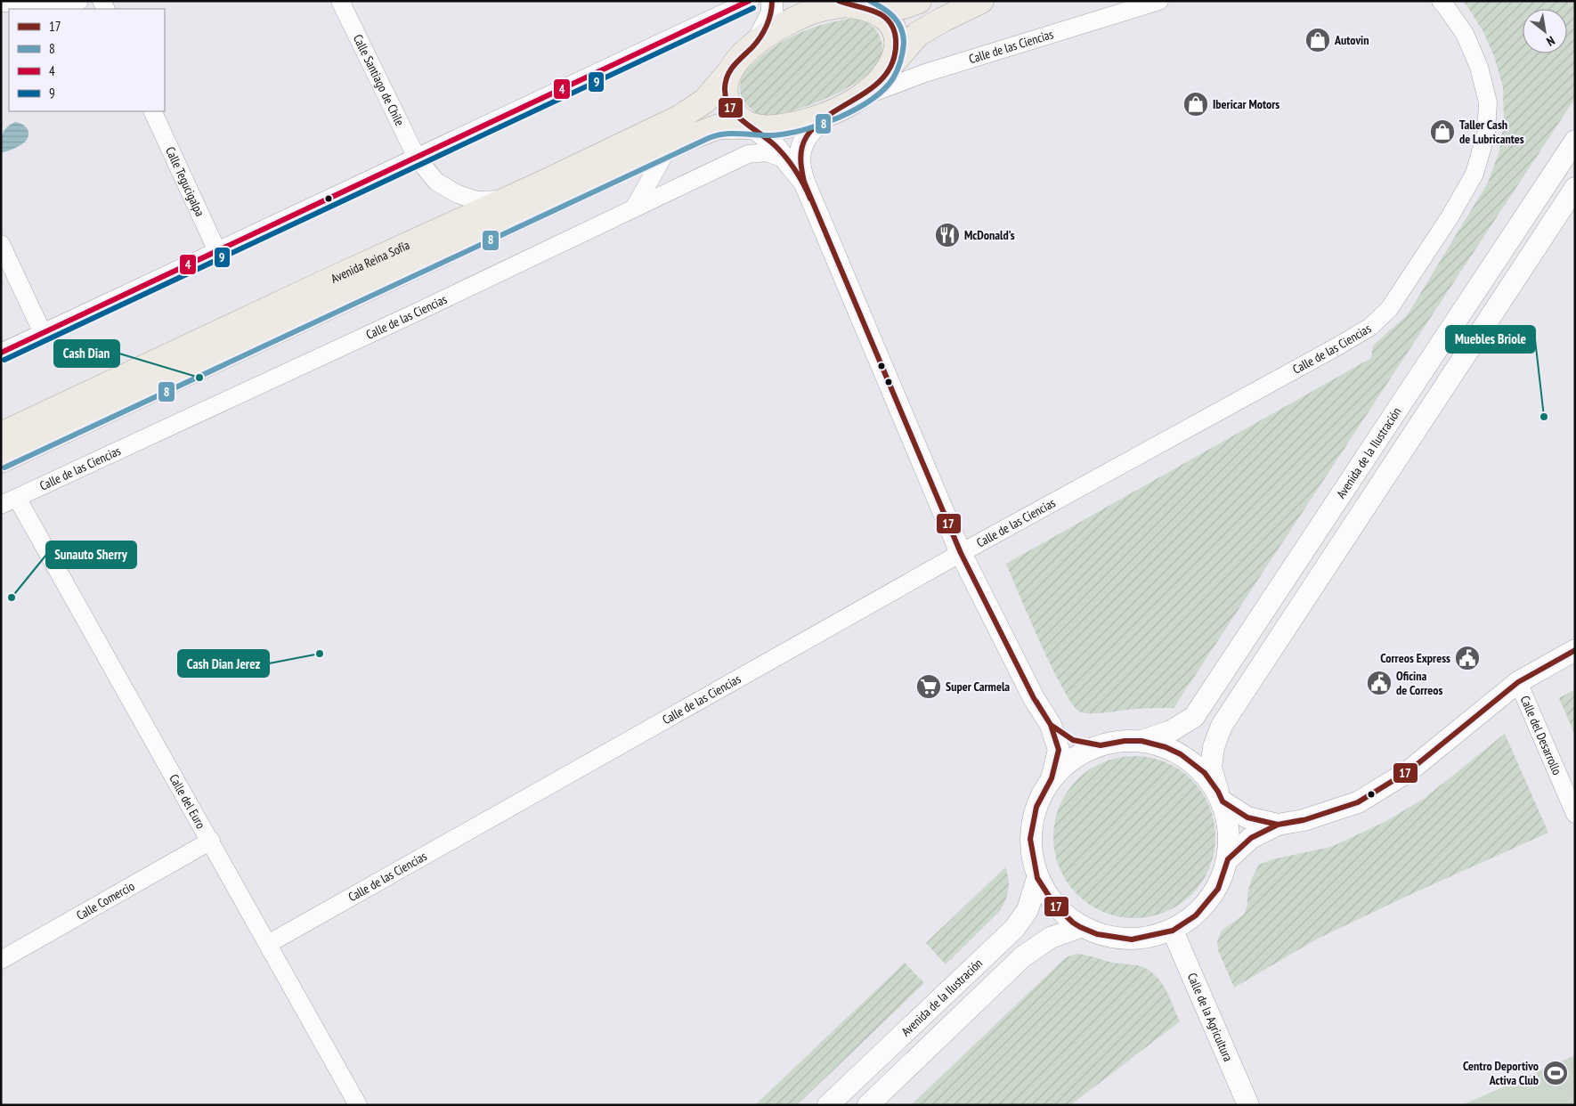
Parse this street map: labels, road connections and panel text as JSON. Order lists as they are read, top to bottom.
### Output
{
  "streets": {
    "main road": ["Avenida Reina Sofía"],
    "street": [
      "Calle de las Ciencias",
      "Calle Santiago de Chile",
      "Calle Tegucigalpa",
      "Avenida de la Ilustración",
      "Calle del Desarrollo",
      "Calle del Euro",
      "Calle Comercio",
      "Calle de la Agricultura"
    ]
  },
  "crossings": [
    ["Calle de las Ciencias", "Avenida Reina Sofía"],
    ["Calle de las Ciencias", "Calle del Euro"],
    ["Calle Santiago de Chile", "Avenida Reina Sofía"],
    ["Calle del Euro", "Calle Comercio"]
  ],
  "places": {
    "shop": ["Autovin", "Ibericar Motors", "Taller Cash de Lubricantes"],
    "restaurant": ["McDonald's"],
    "other": [
      "Cash Dian",
      "Muebles Briole",
      "Sunauto Sherry",
      "Cash Dian Jerez"
    ],
    "public building": ["Correos Express", "Oficina de Correos"],
    "supermarket": ["Super Carmela"],
    "sports": ["Centro Deportivo Activa Club"]
  },
  "lines": [
    "transit line 17",
    "transit line 8",
    "transit line 4",
    "transit line 9"
  ],
  "legend": [
    "17",
    "8",
    "4",
    "9"
  ],
  "north": "bottom right"
}
